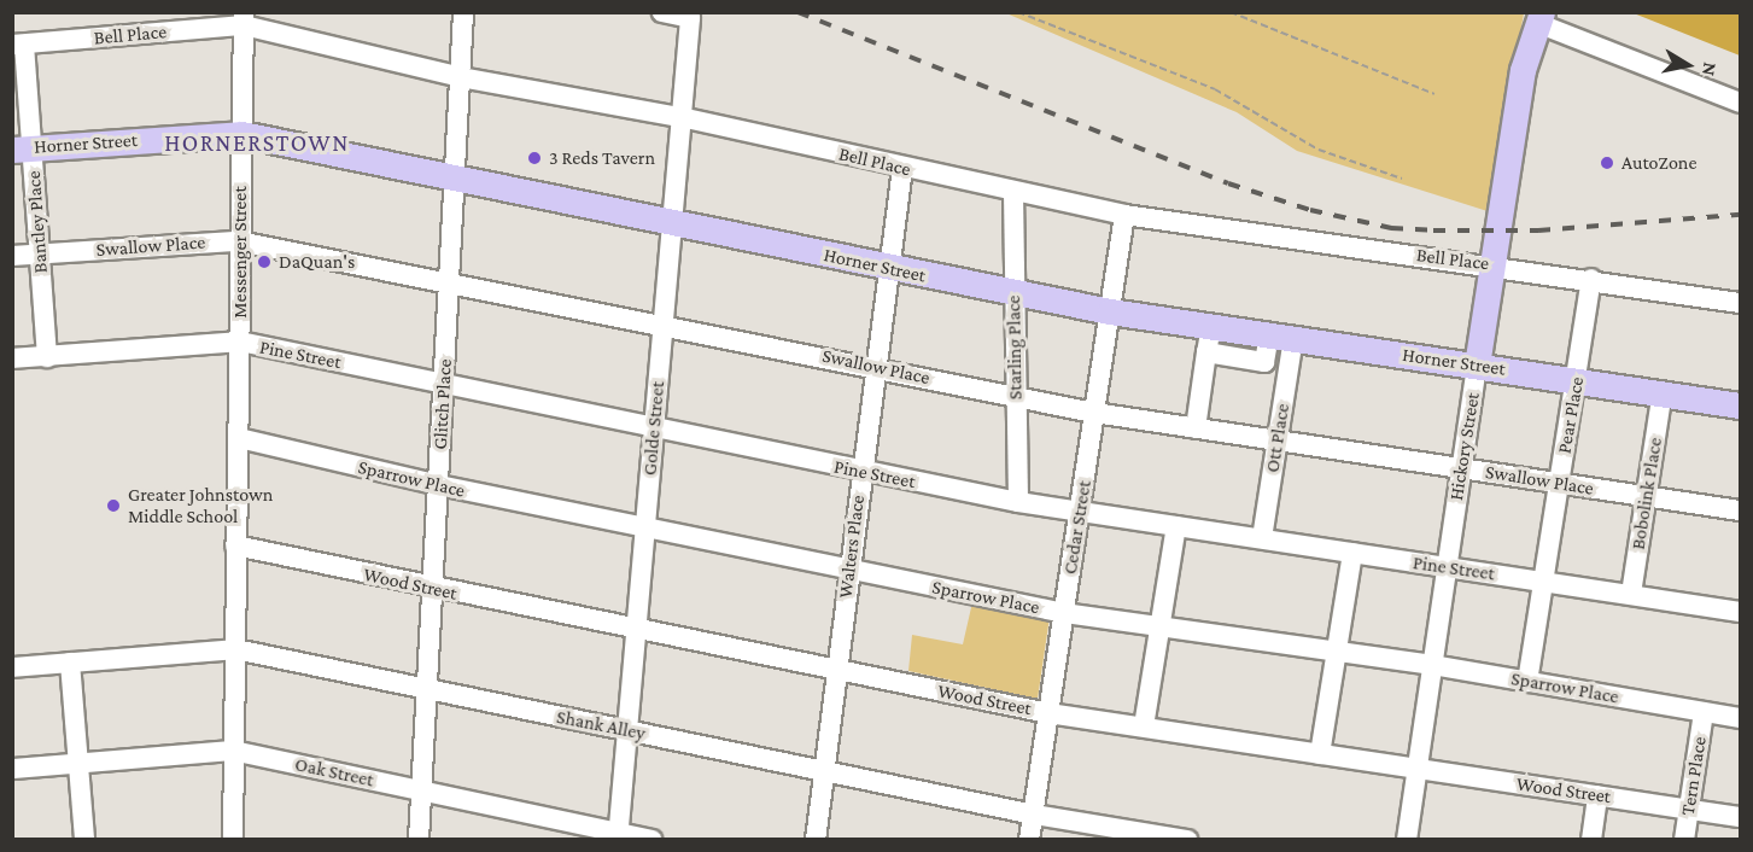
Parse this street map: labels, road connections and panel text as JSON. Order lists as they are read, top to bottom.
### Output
{
  "streets": {
    "main road": ["Horner Street", "Hickory Street"],
    "street": [
      "Bell Place",
      "Bantley Place",
      "Swallow Place",
      "Messenger Street",
      "Starling Place",
      "Pine Street",
      "Glitch Place",
      "Pear Place",
      "Golde Street",
      "Ott Place",
      "Sparrow Place",
      "Bobolink Place",
      "Cedar Street",
      "Walters Place",
      "Wood Street",
      "Shank Alley",
      "Oak Street",
      "Tern Place"
    ]
  },
  "crossings": [
    ["Bell Place", "Bantley Place"],
    ["Bell Place", "Messenger Street"],
    ["Bell Place", "Starling Place"],
    ["Bell Place", "Glitch Place"],
    ["Bell Place", "Pear Place"],
    ["Bell Place", "Golde Street"],
    ["Bell Place", "Hickory Street"],
    ["Bell Place", "Cedar Street"],
    ["Bell Place", "Walters Place"],
    ["Horner Street", "Bantley Place"],
    ["Horner Street", "Messenger Street"],
    ["Horner Street", "Starling Place"],
    ["Horner Street", "Glitch Place"],
    ["Horner Street", "Pear Place"],
    ["Horner Street", "Golde Street"],
    ["Horner Street", "Ott Place"],
    ["Horner Street", "Hickory Street"],
    ["Horner Street", "Bobolink Place"],
    ["Horner Street", "Cedar Street"],
    ["Horner Street", "Walters Place"],
    ["Bantley Place", "Swallow Place"],
    ["Bantley Place", "Pine Street"],
    ["Swallow Place", "Messenger Street"],
    ["Swallow Place", "Starling Place"],
    ["Swallow Place", "Glitch Place"],
    ["Swallow Place", "Pear Place"],
    ["Swallow Place", "Golde Street"],
    ["Swallow Place", "Ott Place"],
    ["Swallow Place", "Hickory Street"],
    ["Swallow Place", "Bobolink Place"],
    ["Swallow Place", "Cedar Street"],
    ["Swallow Place", "Walters Place"],
    ["Messenger Street", "Pine Street"],
    ["Messenger Street", "Sparrow Place"],
    ["Messenger Street", "Wood Street"],
    ["Messenger Street", "Shank Alley"],
    ["Messenger Street", "Oak Street"],
    ["Starling Place", "Pine Street"],
    ["Pine Street", "Glitch Place"],
    ["Pine Street", "Pear Place"],
    ["Pine Street", "Golde Street"],
    ["Pine Street", "Ott Place"],
    ["Pine Street", "Hickory Street"],
    ["Pine Street", "Bobolink Place"],
    ["Pine Street", "Cedar Street"],
    ["Pine Street", "Walters Place"],
    ["Glitch Place", "Sparrow Place"],
    ["Glitch Place", "Wood Street"],
    ["Glitch Place", "Shank Alley"],
    ["Glitch Place", "Oak Street"],
    ["Pear Place", "Sparrow Place"],
    ["Golde Street", "Sparrow Place"],
    ["Golde Street", "Wood Street"],
    ["Golde Street", "Shank Alley"],
    ["Golde Street", "Oak Street"],
    ["Hickory Street", "Sparrow Place"],
    ["Hickory Street", "Wood Street"],
    ["Sparrow Place", "Cedar Street"],
    ["Sparrow Place", "Walters Place"],
    ["Sparrow Place", "Tern Place"],
    ["Cedar Street", "Wood Street"],
    ["Cedar Street", "Shank Alley"],
    ["Walters Place", "Wood Street"],
    ["Walters Place", "Shank Alley"],
    ["Wood Street", "Tern Place"]
  ],
  "districts": ["HORNERSTOWN"],
  "places": [
    "3 Reds Tavern",
    "AutoZone",
    "DaQuan's",
    "Greater Johnstown Middle School"
  ],
  "north": "right"
}
